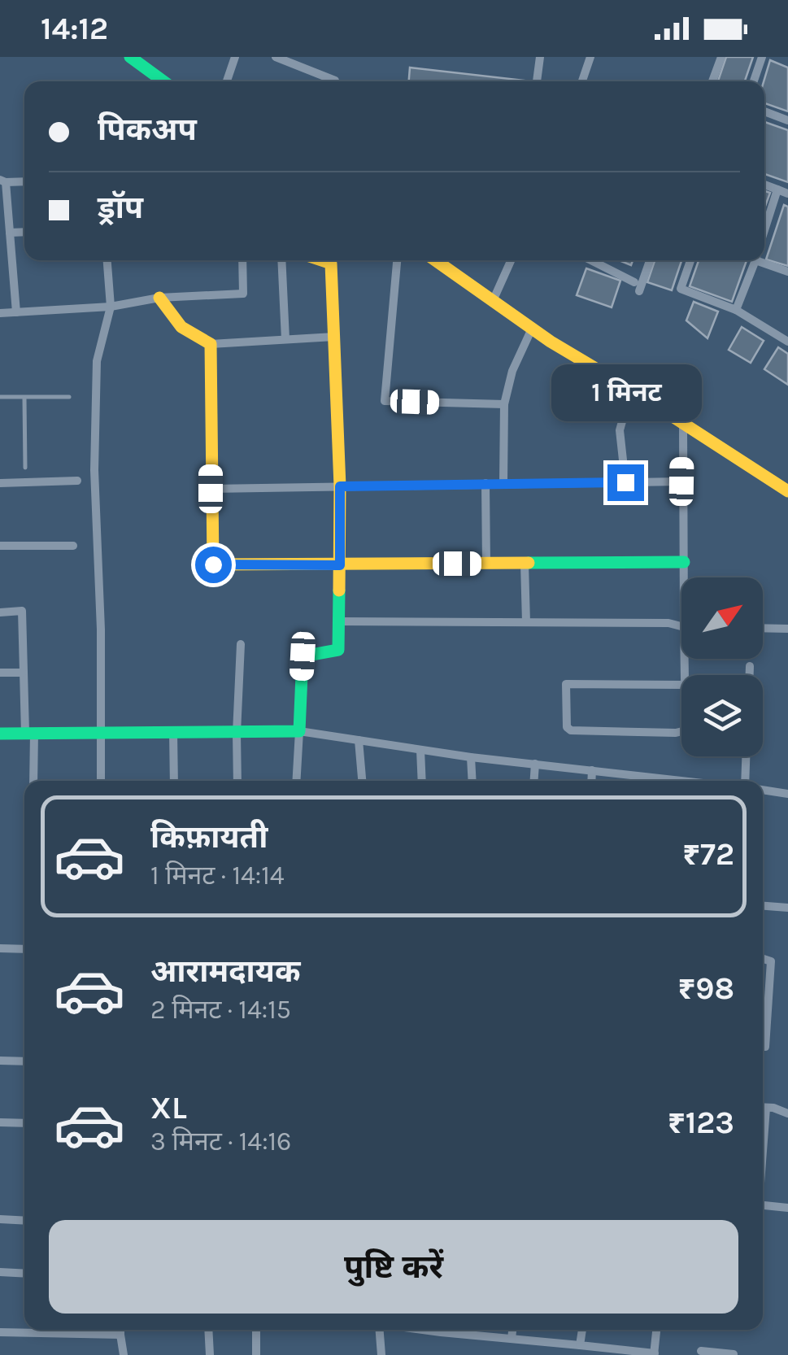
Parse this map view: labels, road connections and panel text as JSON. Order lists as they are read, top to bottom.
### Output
{
  "north": "top right",
  "page": {
    "status": "14:12",
    "banner": ["पिकअप", "ड्रॉप"],
    "bubble": "1 मिनट",
    "list": [
      {
        "name": "किफ़ायती",
        "note": "1 मिनट · 14:14",
        "value": "₹72"
      },
      {
        "name": "आरामदायक",
        "note": "2 मिनट · 14:15",
        "value": "₹98"
      },
      {
        "name": "XL",
        "note": "3 मिनट · 14:16",
        "value": "₹123"
      }
    ],
    "buttons": "पुष्टि करें"
  }
}
